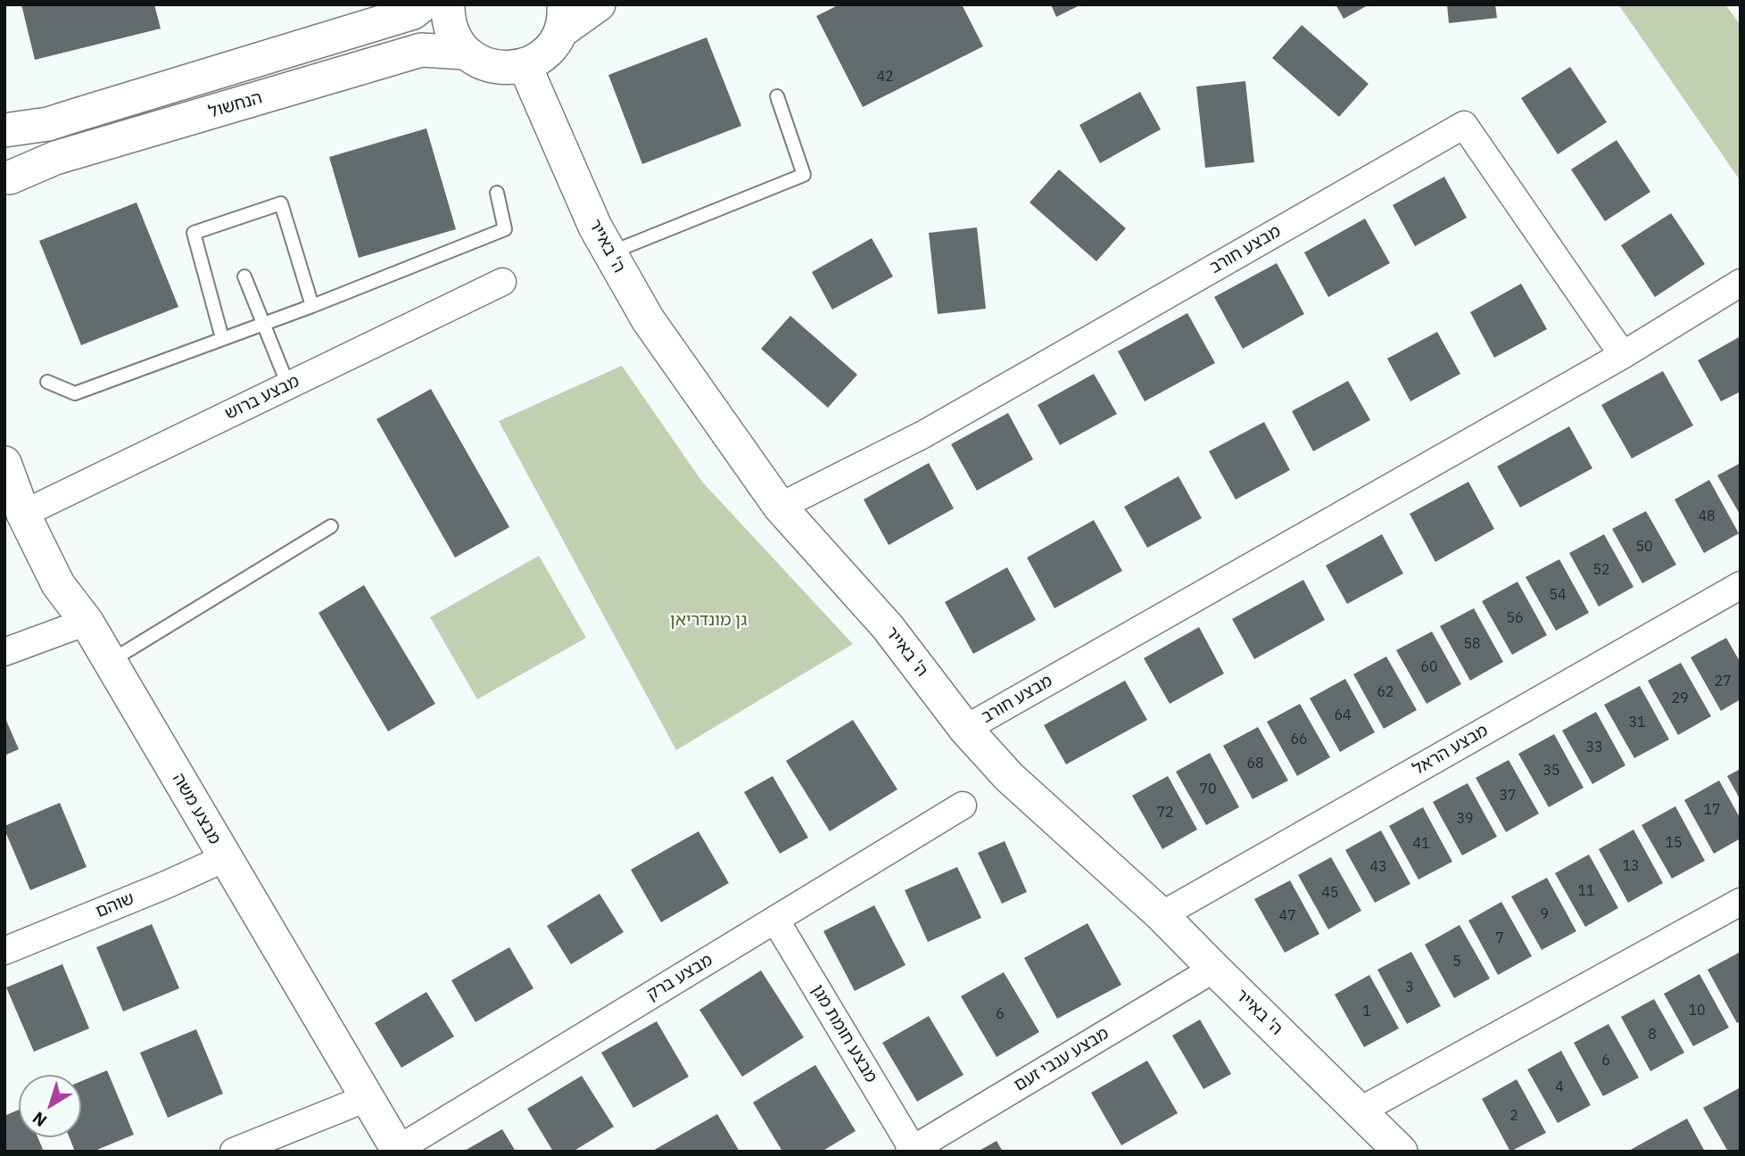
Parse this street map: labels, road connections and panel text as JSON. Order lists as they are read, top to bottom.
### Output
{
  "streets": {
    "street": [
      "הנחשול",
      "ה' באייר",
      "מבצע חורב",
      "מבצע ברוש",
      "מבצע הראל",
      "מבצע משה",
      "שוהם",
      "מבצע ברק",
      "מבצע חומת מגן",
      "מבצע ענבי זעם"
    ]
  },
  "crossings": [
    ["הנחשול", "ה' באייר"],
    ["ה' באייר", "מבצע חורב"],
    ["ה' באייר", "מבצע הראל"],
    ["ה' באייר", "מבצע ענבי זעם"],
    ["מבצע ברוש", "מבצע משה"],
    ["מבצע משה", "שוהם"],
    ["מבצע משה", "מבצע ברק"],
    ["מבצע ברק", "מבצע חומת מגן"],
    ["מבצע חומת מגן", "מבצע ענבי זעם"]
  ],
  "parks": ["גן מונדריאן"],
  "house_numbers": [
    "42",
    "48",
    "50",
    "52",
    "54",
    "56",
    "58",
    "60",
    "27",
    "62",
    "29",
    "64",
    "31",
    "66",
    "33",
    "68",
    "35",
    "70",
    "37",
    "17",
    "72",
    "39",
    "15",
    "41",
    "13",
    "43",
    "11",
    "45",
    "9",
    "47",
    "7",
    "5",
    "3",
    "10",
    "1",
    "6",
    "8",
    "6",
    "4",
    "2"
  ],
  "north": "bottom left"
}
